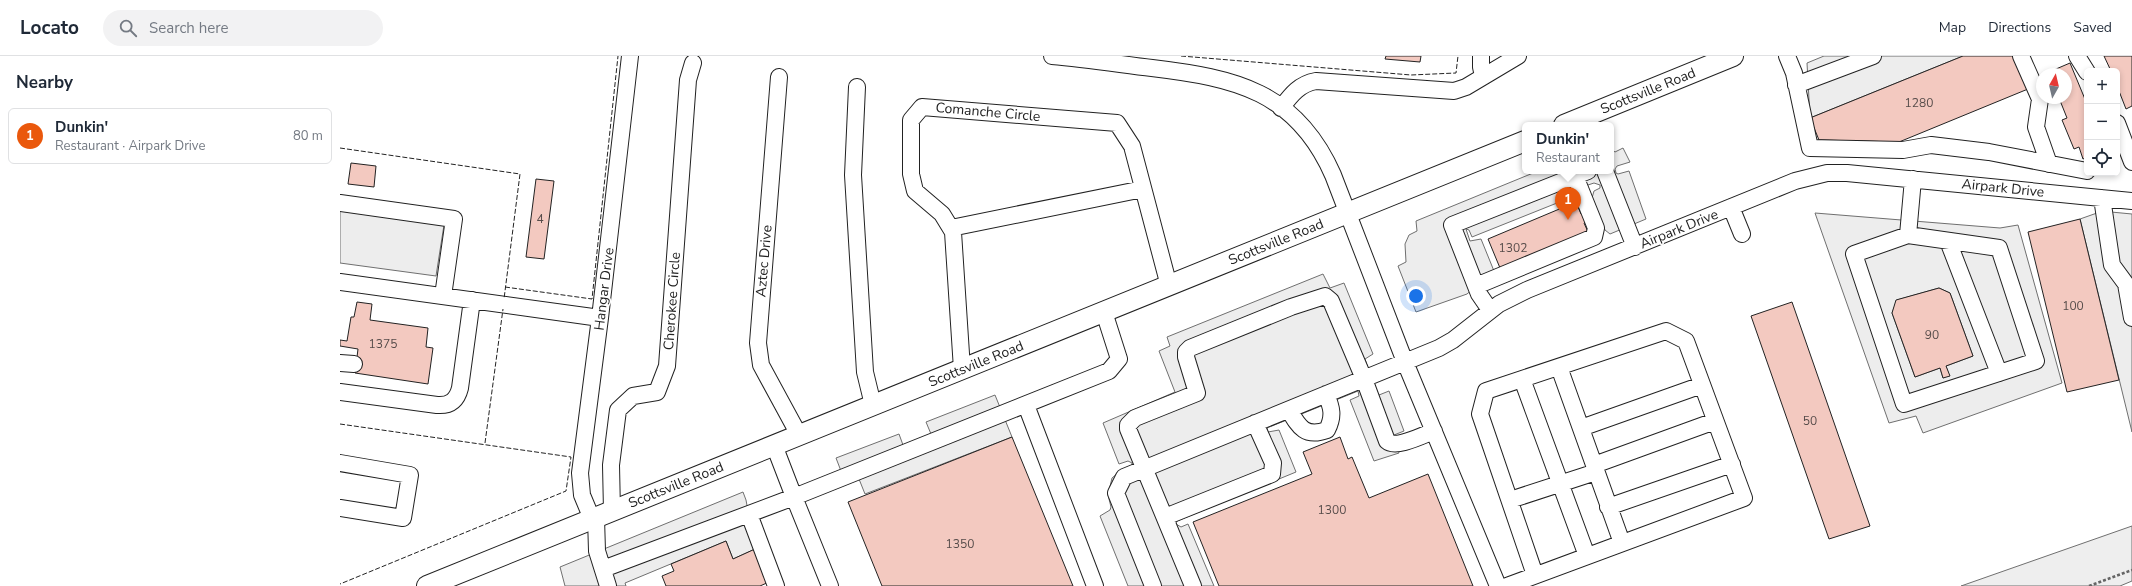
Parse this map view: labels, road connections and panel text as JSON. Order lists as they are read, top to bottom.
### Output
{
  "streets": {
    "main road": ["Scottsville Road"],
    "street": [
      "Comanche Circle",
      "Airpark Drive",
      "Aztec Drive",
      "Hangar Drive",
      "Cherokee Circle"
    ]
  },
  "crossings": [
    ["Scottsville Road", "Comanche Circle"],
    ["Scottsville Road", "Aztec Drive"],
    ["Scottsville Road", "Hangar Drive"],
    ["Scottsville Road", "Cherokee Circle"],
    ["Hangar Drive", "Cherokee Circle"]
  ],
  "house_numbers": [
    "1280",
    "4",
    "1302",
    "100",
    "90",
    "1375",
    "50",
    "1300",
    "1350"
  ],
  "north": "top",
  "page": {
    "header": "Locato",
    "search": "Search here",
    "nav": ["Map", "Directions", "Saved"],
    "heading": "Nearby",
    "map_buttons": ["+", "−"],
    "list": [
      {
        "mark": "1",
        "name": "Dunkin'",
        "note": "Restaurant · Airpark Drive",
        "value": "80 m"
      }
    ],
    "popup": ["Dunkin'", "Restaurant"],
    "pins": "1"
  }
}
